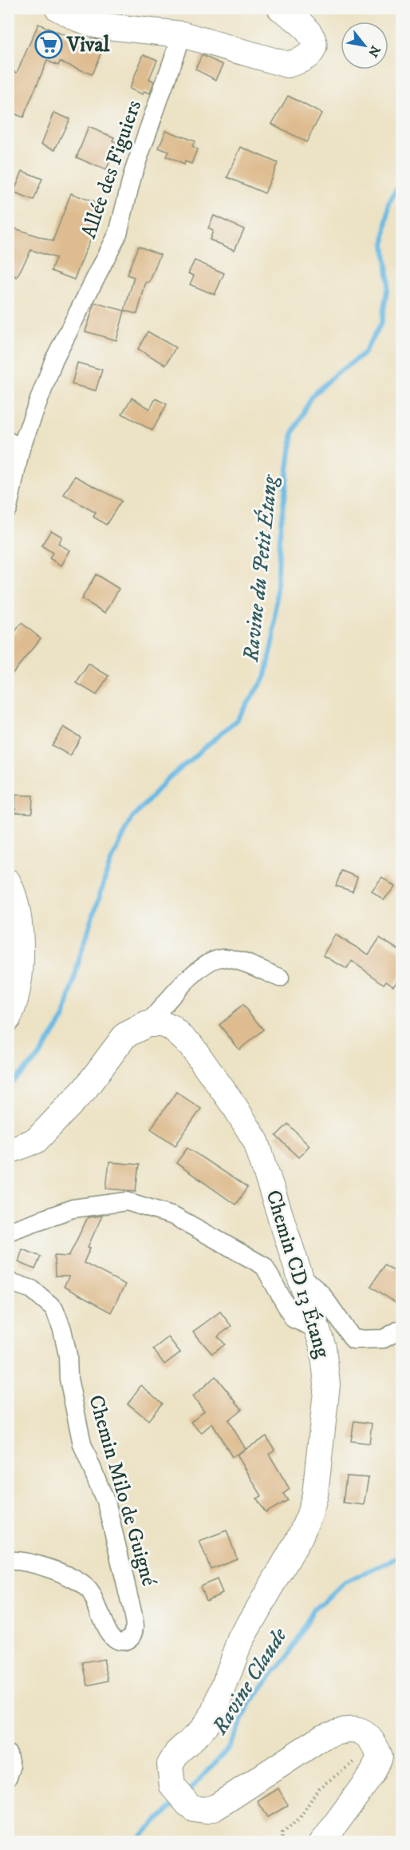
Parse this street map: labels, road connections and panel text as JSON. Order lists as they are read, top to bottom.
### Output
{
  "streets": {
    "main road": ["Chemin CD 13 Étang"],
    "street": ["Allée des Figuiers", "Chemin Milo de Guigné"]
  },
  "water": ["Ravine du Petit Étang", "Ravine Claude"],
  "places": {
    "supermarket": ["Vival"]
  },
  "north": "bottom right"
}
